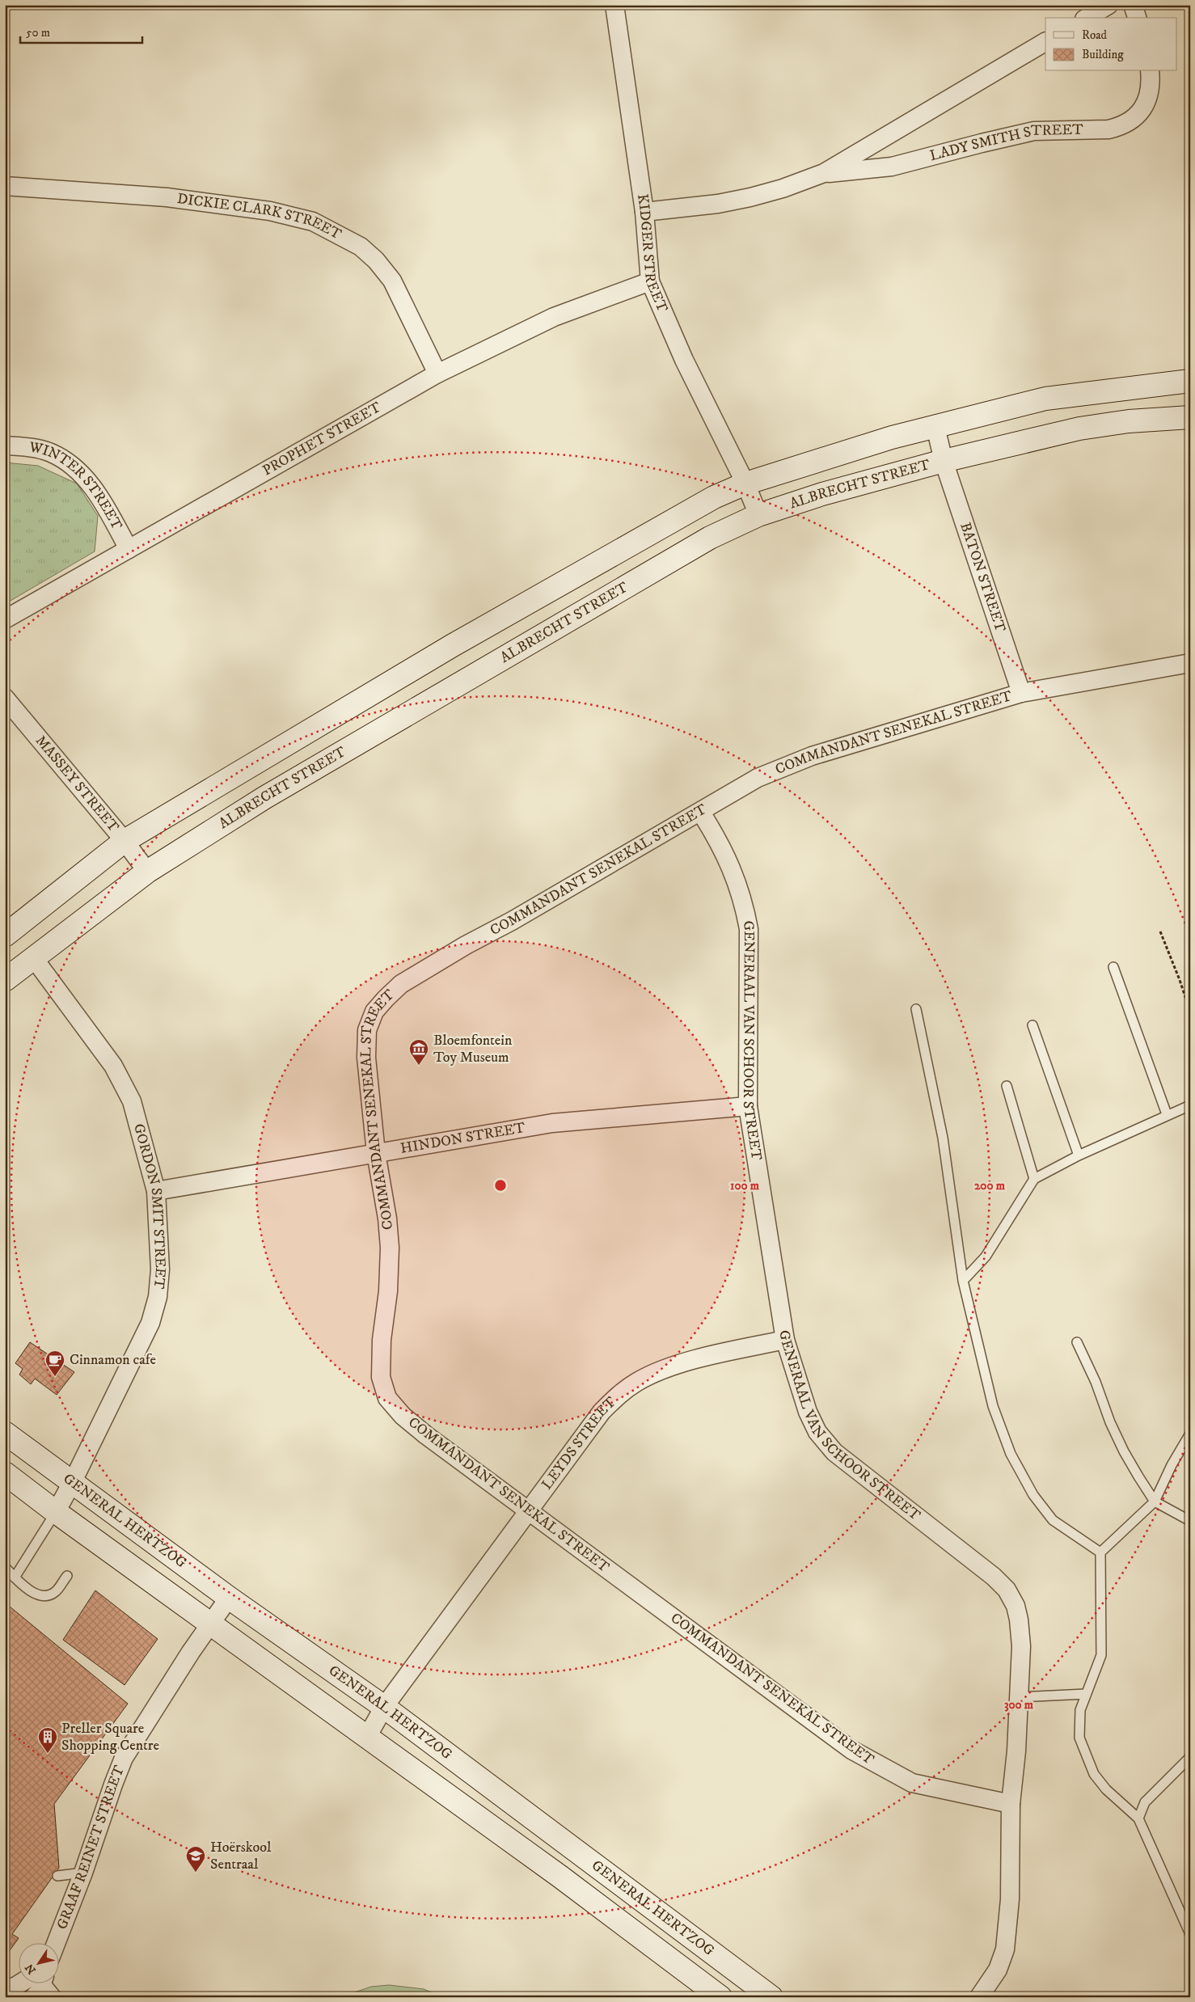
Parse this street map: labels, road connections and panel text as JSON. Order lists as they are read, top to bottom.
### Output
{
  "streets": {
    "street": [
      "LADY SMITH STREET",
      "DICKIE CLARK STREET",
      "KIDGER STREET",
      "PROPHET STREET",
      "ALBRECHT STREET",
      "WINTER STREET",
      "BATON STREET",
      "COMMANDANT SENEKAL STREET",
      "MASSEY STREET",
      "GENERAAL VAN SCHOOR STREET",
      "HINDON STREET",
      "GORDON SMIT STREET",
      "LEYDS STREET",
      "GENERAL HERTZOG",
      "GRAAF REINET STREET"
    ]
  },
  "crossings": [
    ["LADY SMITH STREET", "KIDGER STREET"],
    ["DICKIE CLARK STREET", "PROPHET STREET"],
    ["KIDGER STREET", "PROPHET STREET"],
    ["KIDGER STREET", "ALBRECHT STREET"],
    ["PROPHET STREET", "WINTER STREET"],
    ["ALBRECHT STREET", "BATON STREET"],
    ["ALBRECHT STREET", "MASSEY STREET"],
    ["ALBRECHT STREET", "GORDON SMIT STREET"],
    ["BATON STREET", "COMMANDANT SENEKAL STREET"],
    ["COMMANDANT SENEKAL STREET", "GENERAAL VAN SCHOOR STREET"],
    ["COMMANDANT SENEKAL STREET", "HINDON STREET"],
    ["COMMANDANT SENEKAL STREET", "LEYDS STREET"],
    ["GENERAAL VAN SCHOOR STREET", "HINDON STREET"],
    ["GENERAAL VAN SCHOOR STREET", "LEYDS STREET"],
    ["HINDON STREET", "GORDON SMIT STREET"],
    ["GORDON SMIT STREET", "GENERAL HERTZOG"],
    ["LEYDS STREET", "GENERAL HERTZOG"],
    ["GENERAL HERTZOG", "GRAAF REINET STREET"]
  ],
  "places": {
    "museum": ["Bloemfontein Toy Museum"],
    "cafe": ["Cinnamon cafe"],
    "building": ["Preller Square Shopping Centre"],
    "school or university": ["Hoërskool Sentraal"]
  },
  "legend": ["Road", "Building"],
  "scale_bar": "50 m",
  "north": "bottom left",
  "rings": ["100 m", "200 m", "300 m"]
}
